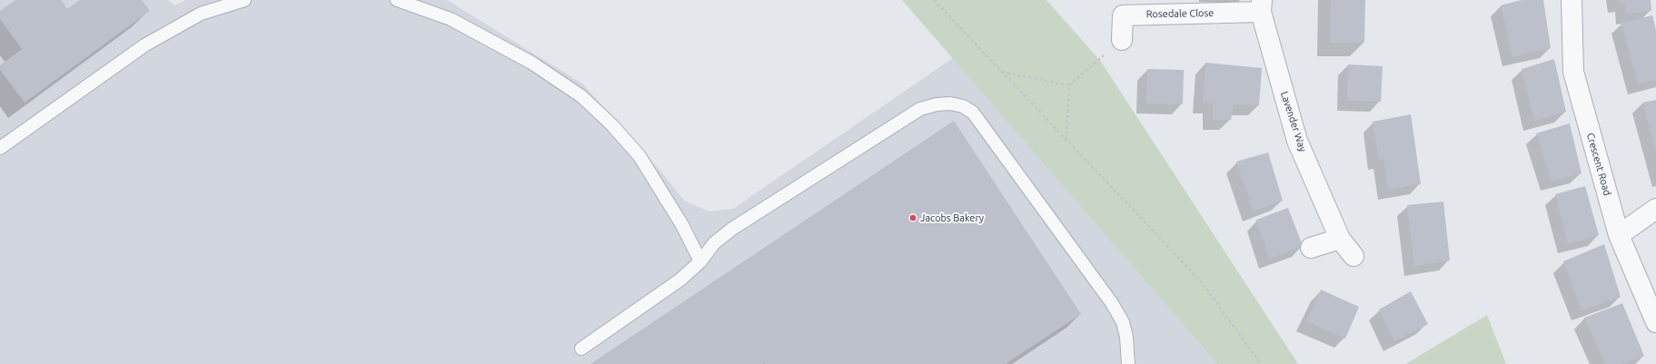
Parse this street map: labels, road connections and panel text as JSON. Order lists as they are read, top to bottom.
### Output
{
  "streets": {
    "street": ["Rosedale Close", "Lavender Way", "Crescent Road"]
  },
  "crossings": [
    ["Rosedale Close", "Lavender Way"]
  ],
  "places": ["Jacobs Bakery"]
}
